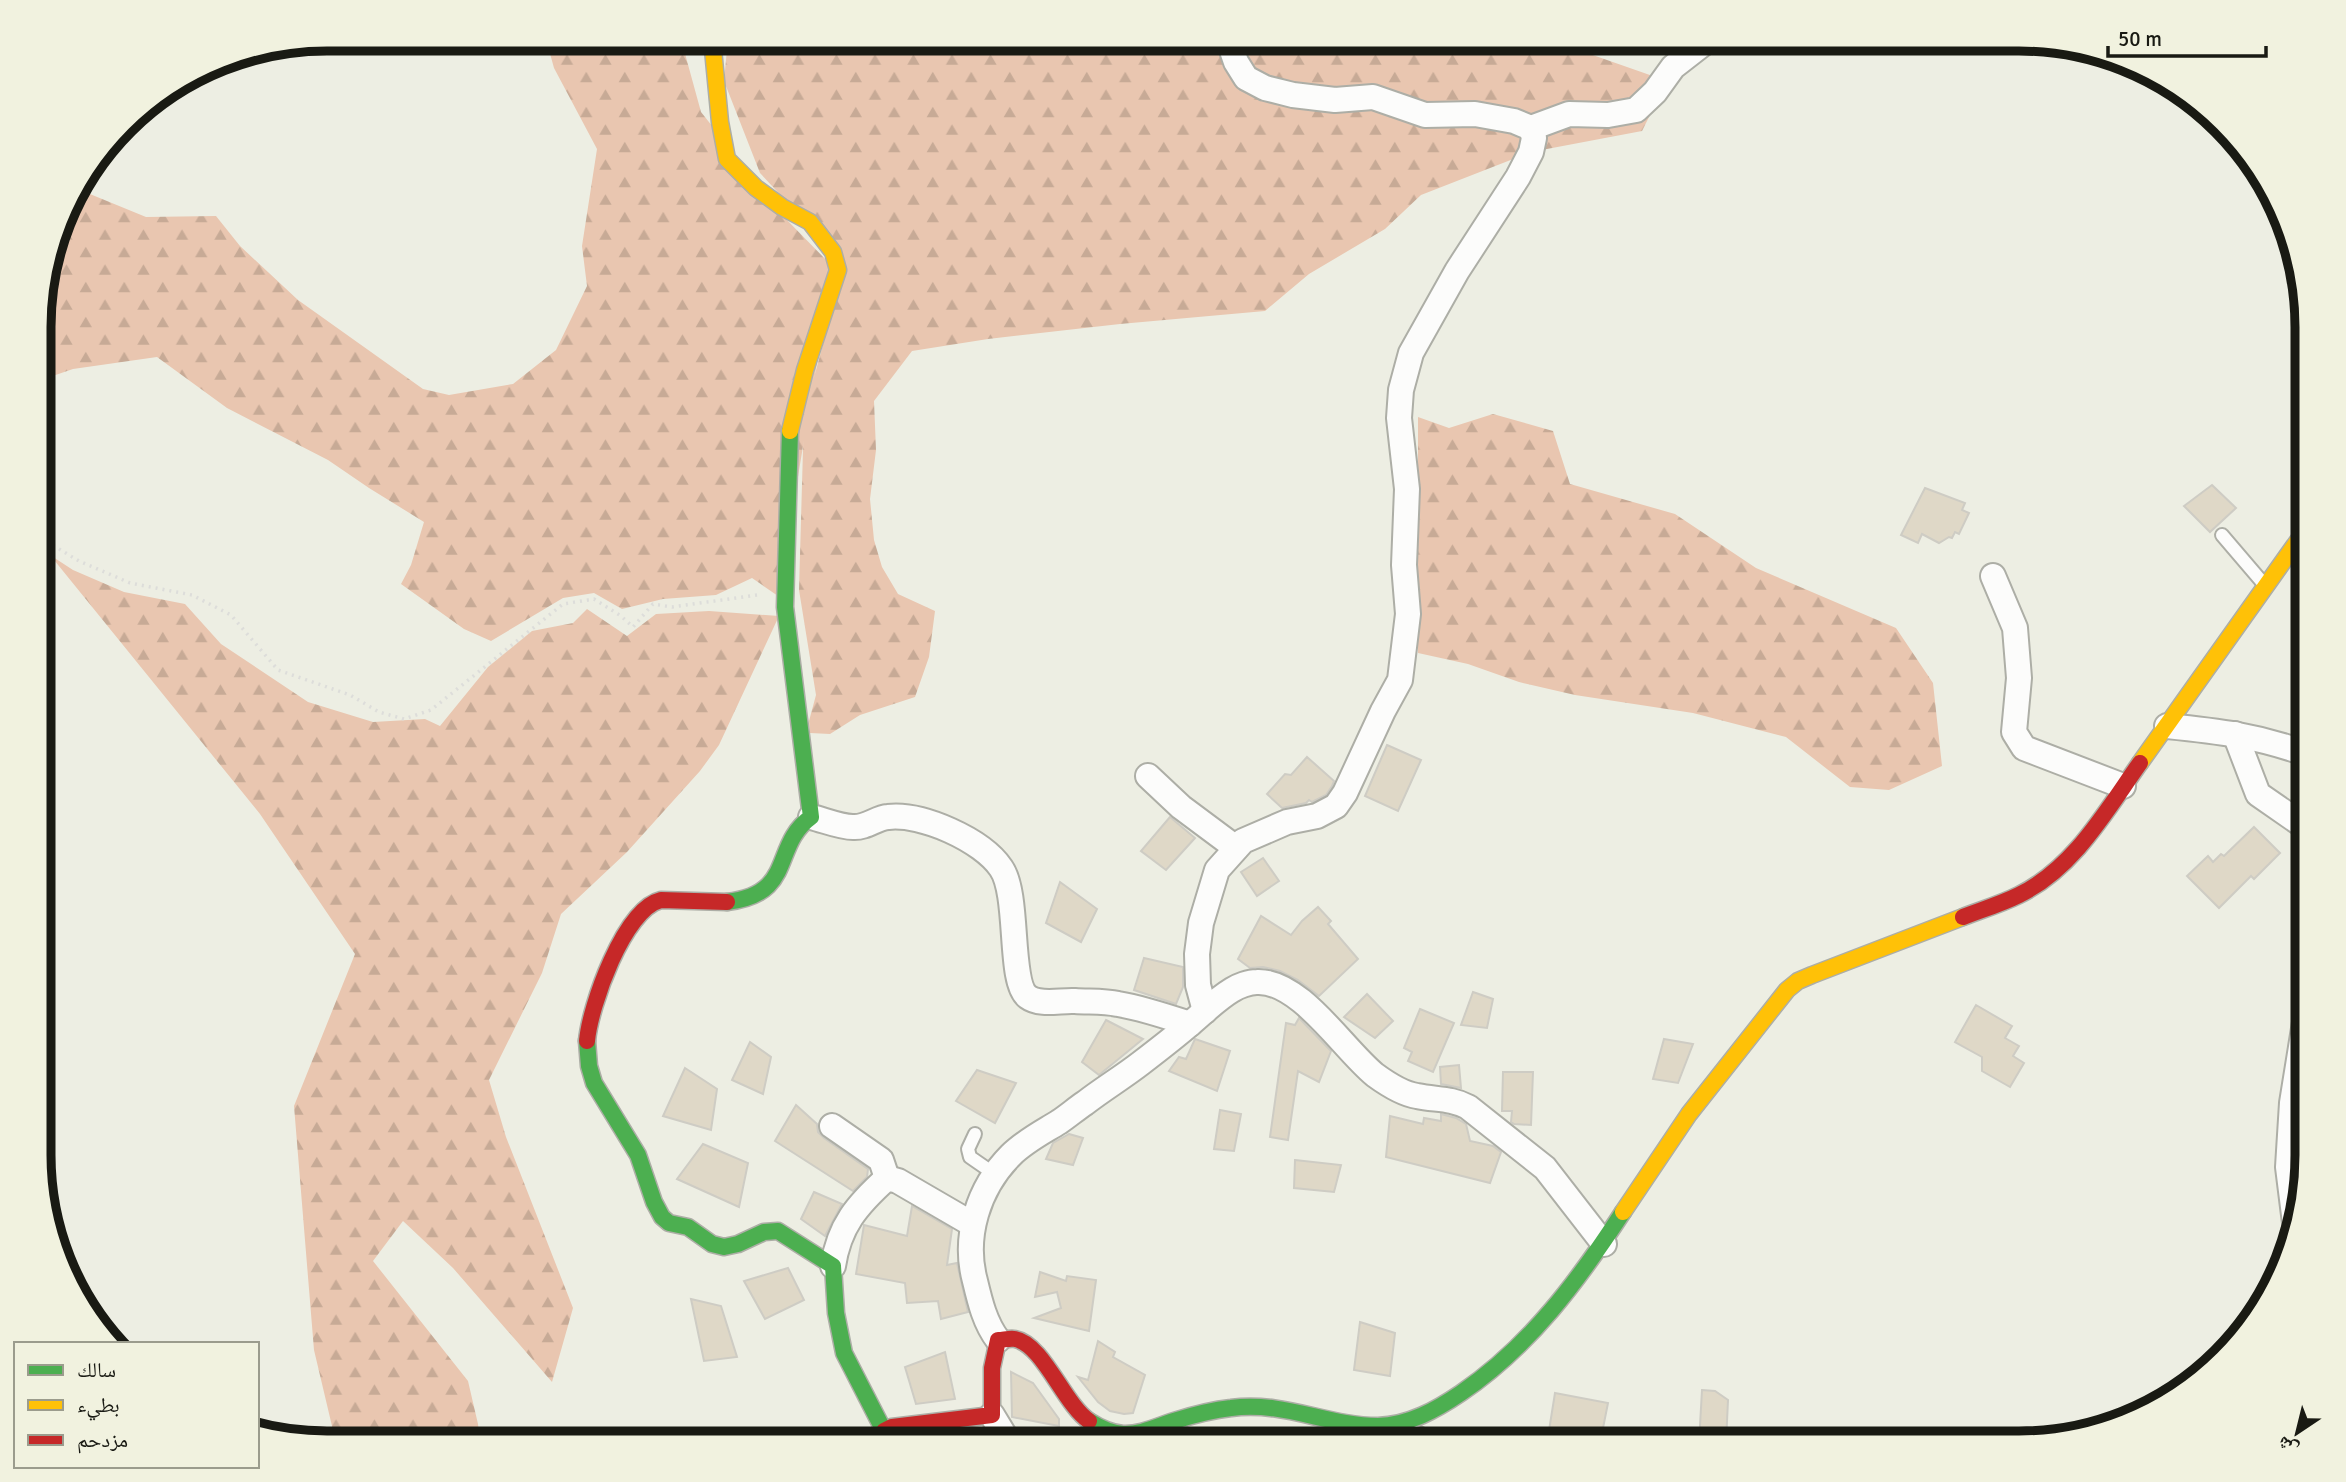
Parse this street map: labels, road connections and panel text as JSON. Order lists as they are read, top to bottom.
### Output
{
  "legend": ["سالك", "بطيء", "مزدحم"],
  "scale_bar": "50 m",
  "north": "bottom left"
}
